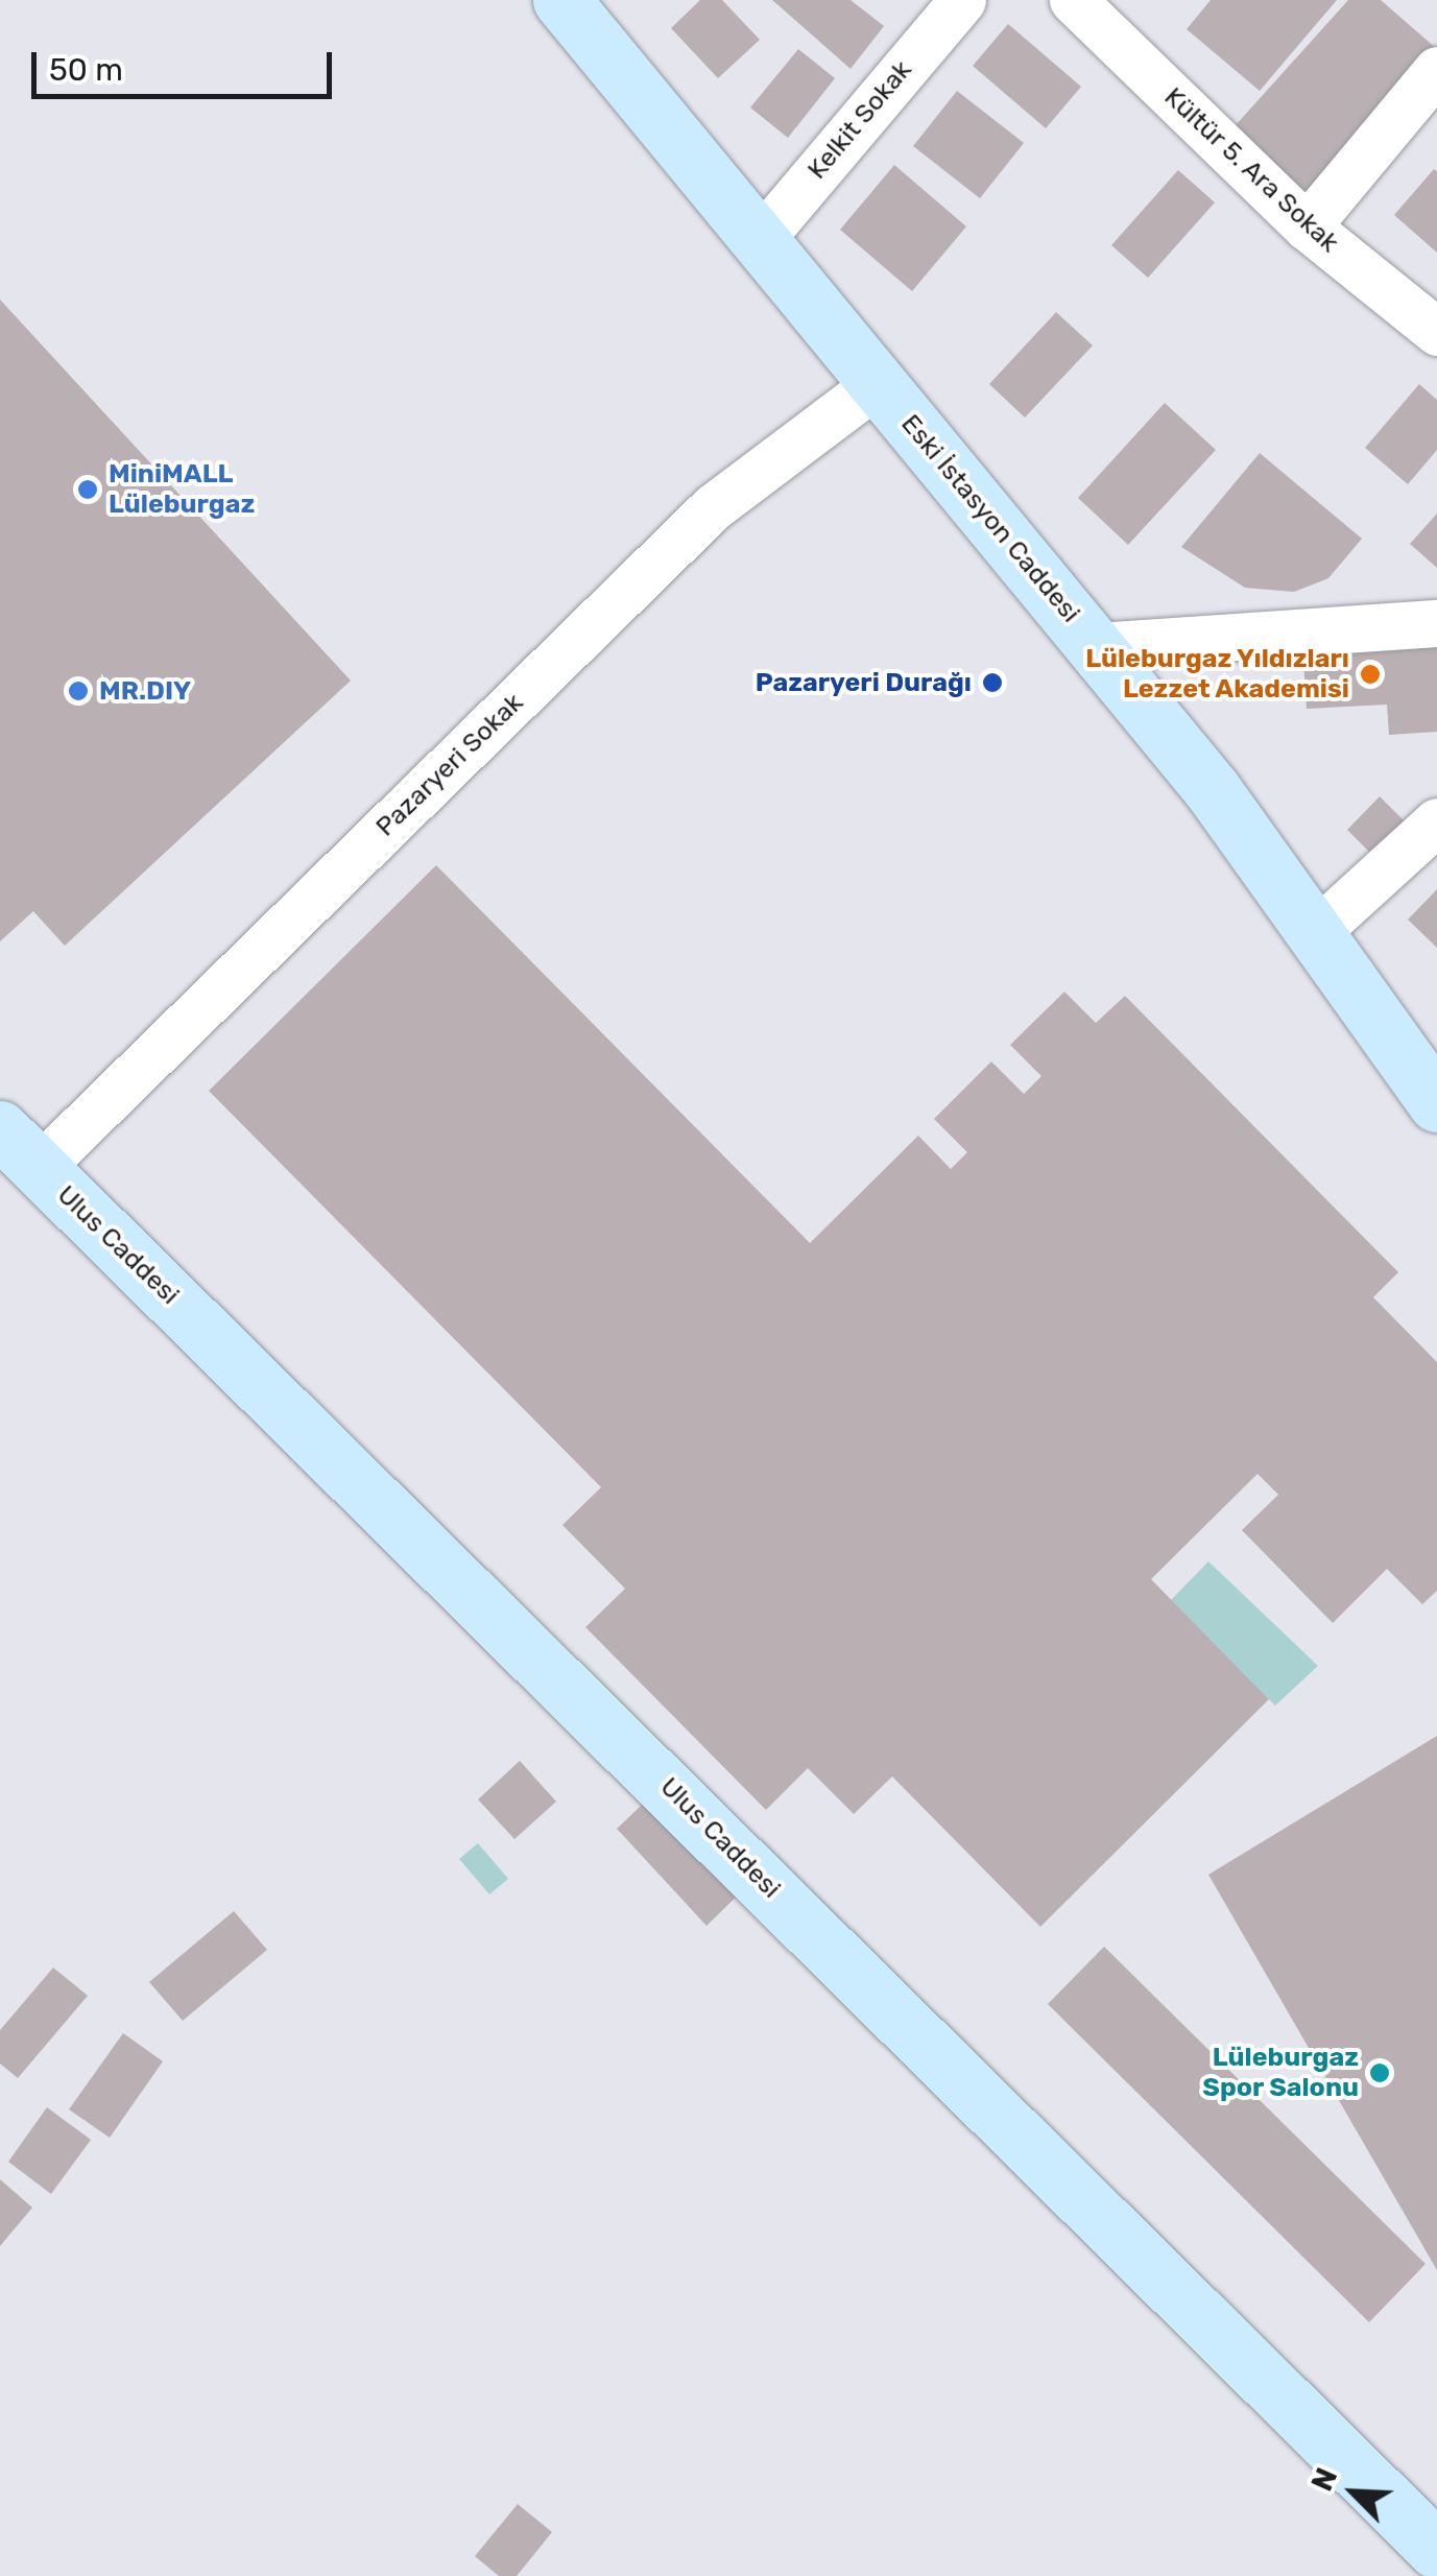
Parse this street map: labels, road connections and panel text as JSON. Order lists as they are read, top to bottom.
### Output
{
  "streets": {
    "street": [
      "Kelkit Sokak",
      "Kültür 5. Ara Sokak",
      "Eski İstasyon Caddesi",
      "Pazaryeri Sokak",
      "Ulus Caddesi"
    ]
  },
  "crossings": [
    ["Kelkit Sokak", "Eski İstasyon Caddesi"],
    ["Eski İstasyon Caddesi", "Pazaryeri Sokak"],
    ["Pazaryeri Sokak", "Ulus Caddesi"]
  ],
  "places": [
    "MiniMALL Lüleburgaz",
    "Lüleburgaz Yıldızları Lezzet Akademisi",
    "Pazaryeri Durağı",
    "MR.DIY",
    "Lüleburgaz Spor Salonu"
  ],
  "scale_bar": "50 m",
  "north": "top left"
}
